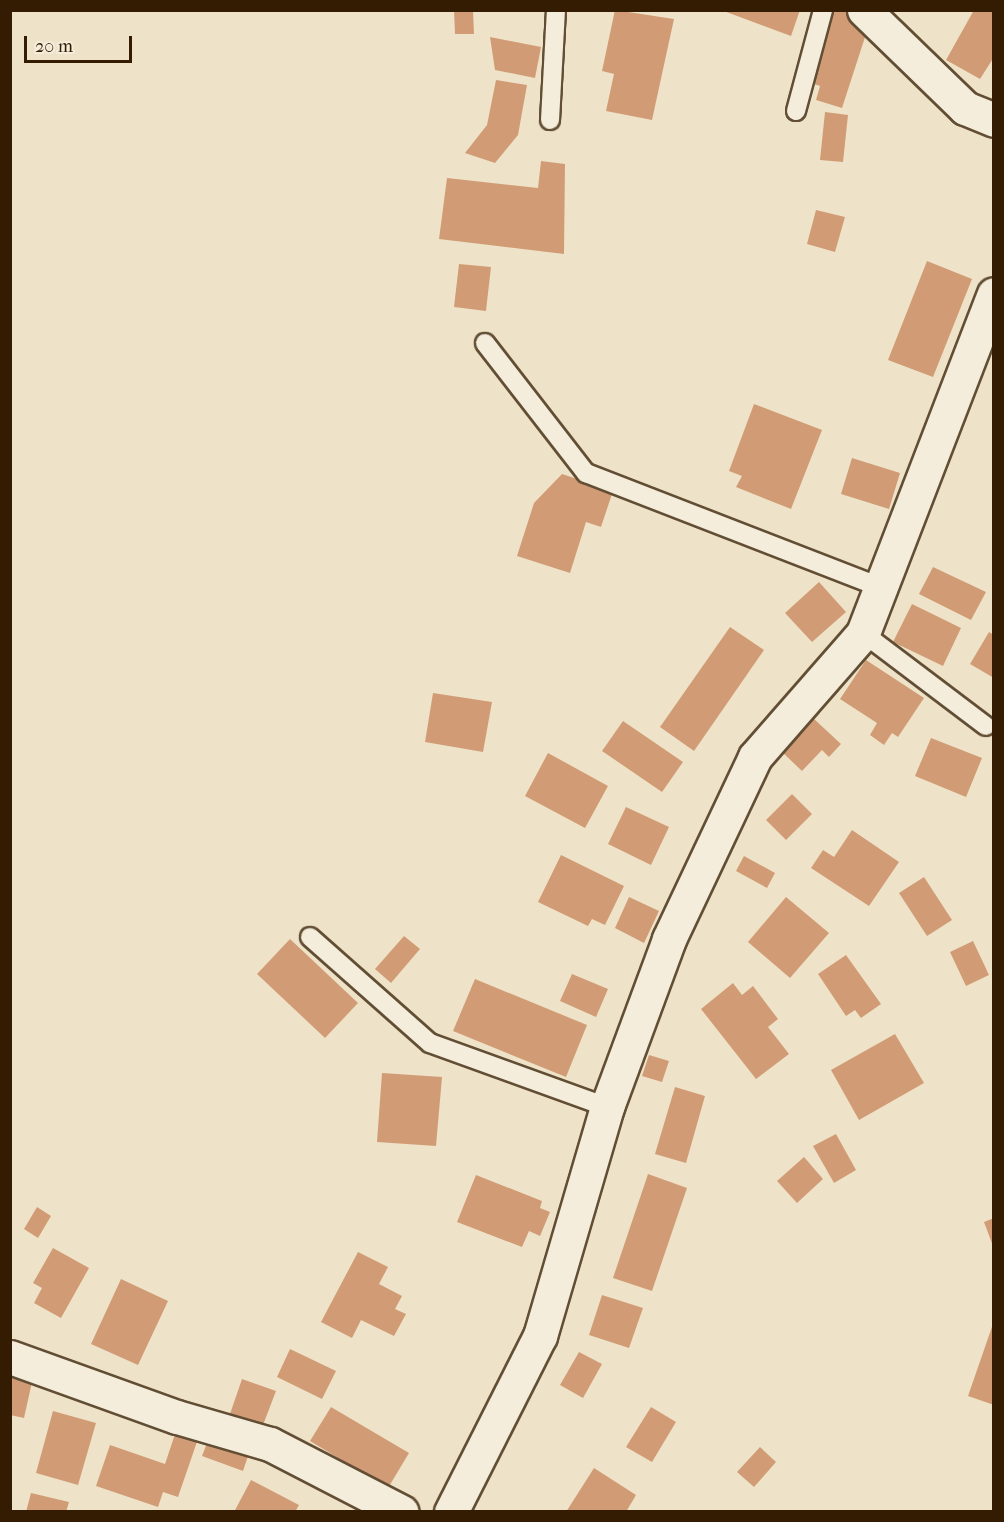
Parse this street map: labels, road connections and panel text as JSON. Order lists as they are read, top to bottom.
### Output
{
  "scale_bar": "20 m"
}
